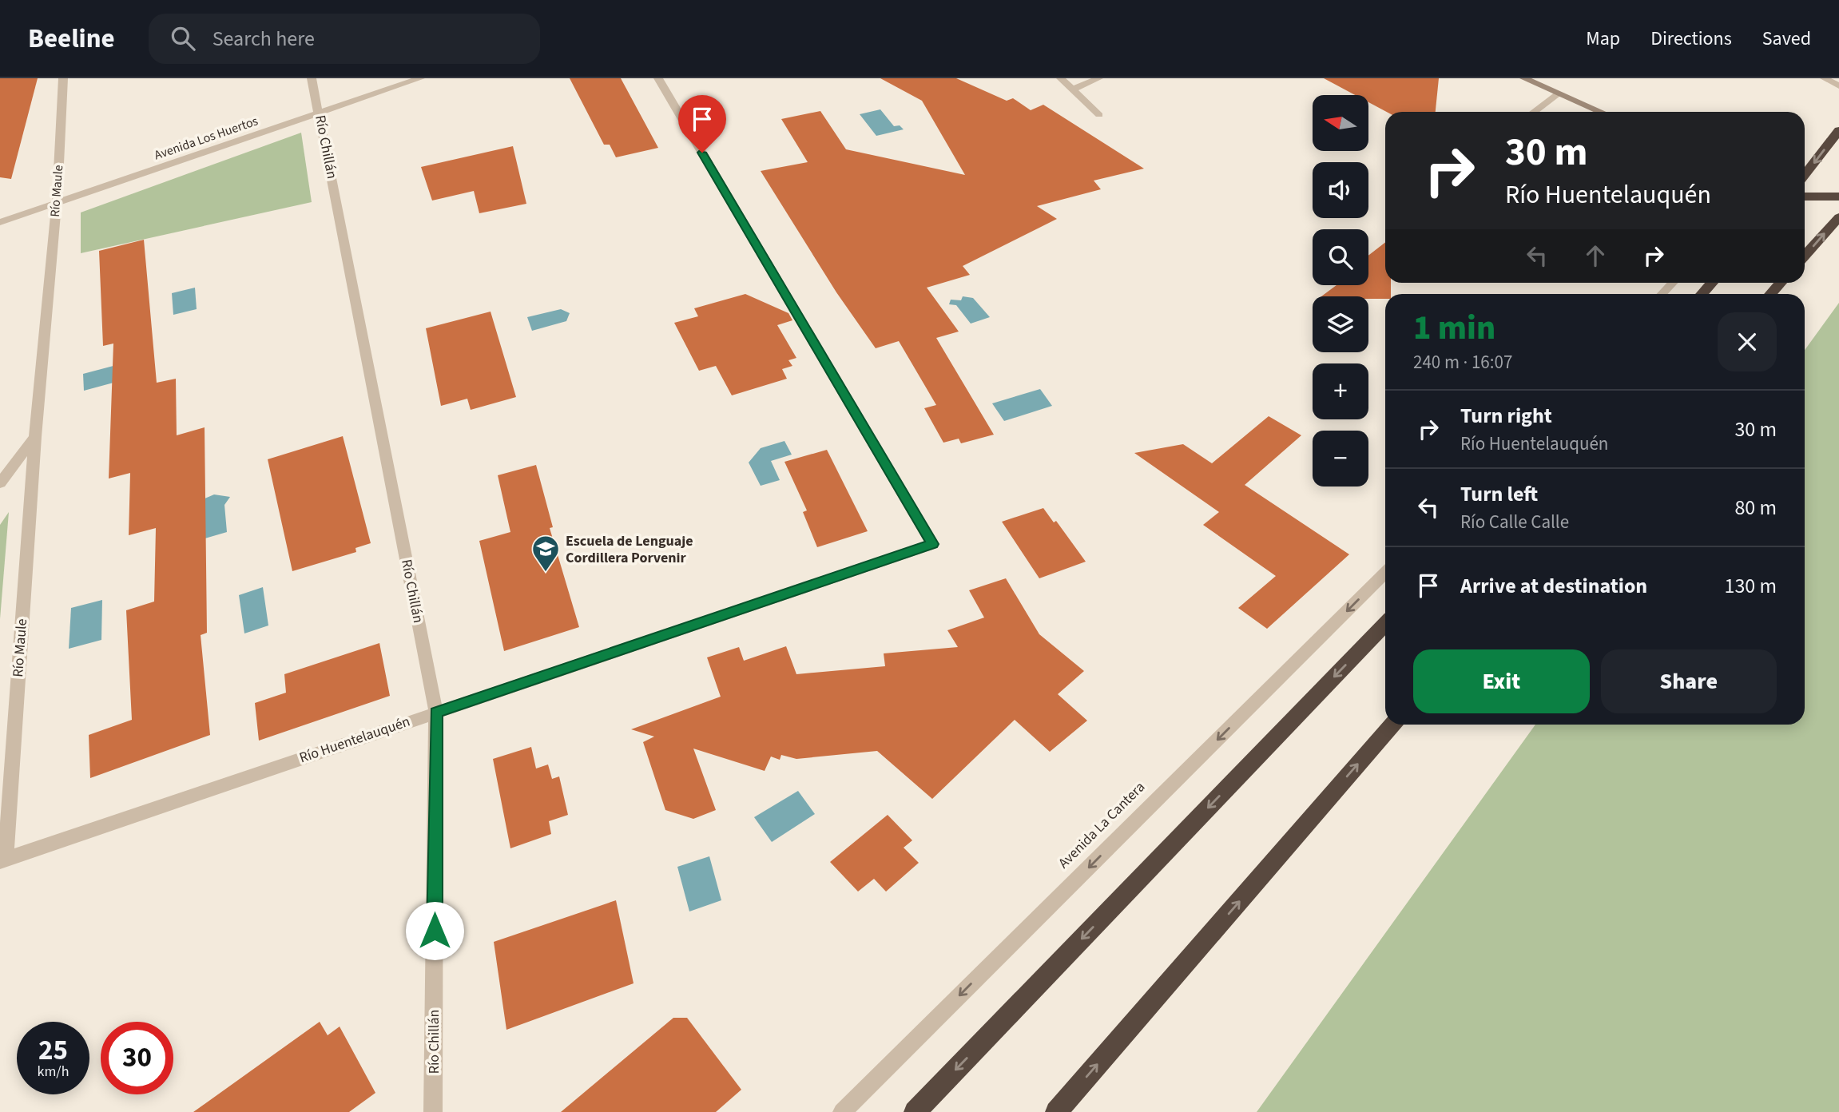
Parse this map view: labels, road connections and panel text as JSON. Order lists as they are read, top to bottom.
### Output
{
  "streets": {
    "street": [
      "Avenida Los Huertos",
      "Río Chillán",
      "Río Maule",
      "Río Huentelauquén",
      "Avenida La Cantera"
    ]
  },
  "crossings": [
    ["Avenida Los Huertos", "Río Chillán"],
    ["Avenida Los Huertos", "Río Maule"],
    ["Río Chillán", "Río Huentelauquén"],
    ["Río Maule", "Río Huentelauquén"]
  ],
  "one_way": ["Avenida La Cantera"],
  "places": {
    "school or university": ["Escuela de Lenguaje Cordillera Porvenir"]
  },
  "north": "left",
  "page": {
    "header": "Beeline",
    "search": "Search here",
    "nav": ["Map", "Directions", "Saved"],
    "map_buttons": ["+", "−"],
    "turn": ["30 m", "Río Huentelauquén"],
    "heading": ["1 min", "240 m · 16:07"],
    "list": [
      {
        "name": "Turn right",
        "note": "Río Huentelauquén",
        "value": "30 m"
      },
      {
        "name": "Turn left",
        "note": "Río Calle Calle",
        "value": "80 m"
      },
      {
        "name": "Arrive at destination",
        "value": "130 m"
      }
    ],
    "buttons": ["Exit", "Share"],
    "speed": "25 km/h",
    "limit": "30"
  }
}
